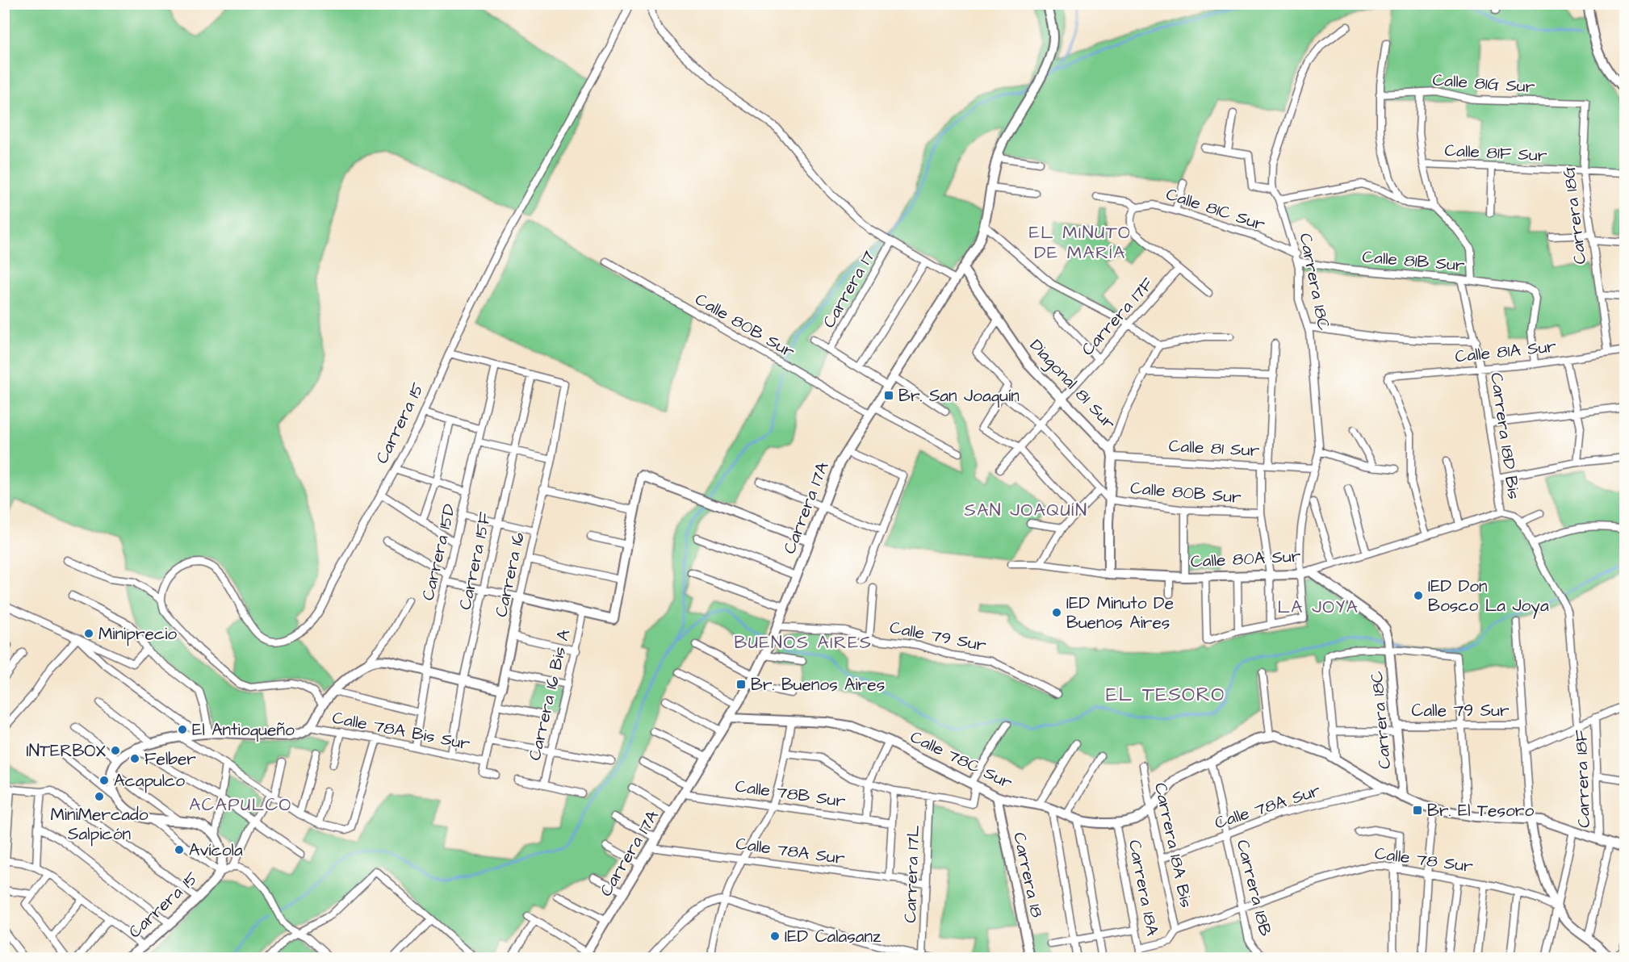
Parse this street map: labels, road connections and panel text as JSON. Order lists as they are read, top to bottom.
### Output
{
  "streets": {
    "street": [
      "Calle 81G Sur",
      "Calle 81F Sur",
      "Calle 81C Sur",
      "Carrera 18G",
      "Calle 81B Sur",
      "Carrera 18C",
      "Carrera 17",
      "Carrera 17F",
      "Calle 80B Sur",
      "Calle 81A Sur",
      "Diagonal 81 Sur",
      "Carrera 15",
      "Carrera 18D Bis",
      "Calle 81 Sur",
      "Carrera 17A",
      "Carrera 15D",
      "Calle 80A Sur",
      "Carrera 15F",
      "Carrera 16",
      "Calle 79 Sur",
      "Carrera 16 Bis A",
      "Calle 78A Bis Sur",
      "Calle 78C Sur",
      "Carrera 18F",
      "Calle 78B Sur",
      "Calle 78A Sur",
      "Carrera 18A Bis",
      "Calle 78 Sur",
      "Carrera 17L",
      "Carrera 18",
      "Carrera 18A",
      "Carrera 18B"
    ]
  },
  "crossings": [
    ["Calle 81G Sur", "Carrera 18G"],
    ["Calle 81F Sur", "Carrera 18G"],
    ["Calle 81C Sur", "Calle 81B Sur"],
    ["Calle 81C Sur", "Carrera 18C"],
    ["Carrera 18G", "Calle 81A Sur"],
    ["Calle 81B Sur", "Carrera 18C"],
    ["Calle 81B Sur", "Calle 81A Sur"],
    ["Calle 81B Sur", "Carrera 18D Bis"],
    ["Carrera 18C", "Calle 79 Sur"],
    ["Carrera 17F", "Diagonal 81 Sur"],
    ["Calle 80B Sur", "Carrera 17A"],
    ["Calle 81A Sur", "Carrera 18D Bis"],
    ["Calle 81A Sur", "Calle 80A Sur"],
    ["Diagonal 81 Sur", "Calle 81 Sur"],
    ["Diagonal 81 Sur", "Carrera 17A"],
    ["Carrera 18D Bis", "Calle 80A Sur"],
    ["Carrera 17A", "Calle 79 Sur"],
    ["Carrera 17A", "Calle 78C Sur"],
    ["Carrera 17A", "Calle 78B Sur"],
    ["Carrera 17A", "Calle 78A Sur"],
    ["Carrera 15D", "Calle 78A Bis Sur"],
    ["Carrera 15F", "Carrera 16"],
    ["Carrera 15F", "Calle 78A Bis Sur"],
    ["Carrera 16", "Calle 78A Bis Sur"],
    ["Calle 78C Sur", "Carrera 18A Bis"],
    ["Calle 78C Sur", "Carrera 18"],
    ["Calle 78C Sur", "Carrera 18A"],
    ["Calle 78C Sur", "Carrera 18B"],
    ["Carrera 18F", "Calle 78 Sur"],
    ["Calle 78A Sur", "Carrera 18A Bis"],
    ["Calle 78A Sur", "Carrera 17L"],
    ["Calle 78A Sur", "Carrera 18B"],
    ["Carrera 18A Bis", "Calle 78 Sur"],
    ["Calle 78 Sur", "Carrera 18A"],
    ["Calle 78 Sur", "Carrera 18B"]
  ],
  "districts": [
    "EL MINUTO DE MARÍA",
    "SAN JOAQUÍN",
    "LA JOYA",
    "BUENOS AIRES",
    "EL TESORO",
    "ACAPULCO"
  ],
  "places": {
    "transit": ["Br. San Joaquín", "Br. Buenos Aires", "Br. El Tesoro"],
    "other": [
      "IED Don Bosco La Joya",
      "IED Minuto De Buenos Aires",
      "Miniprecio",
      "El Antioqueño",
      "INTERBOX",
      "Felber",
      "Acapulco",
      "MiniMercado Salpicón",
      "Avícola",
      "IED Calasanz"
    ]
  }
}
